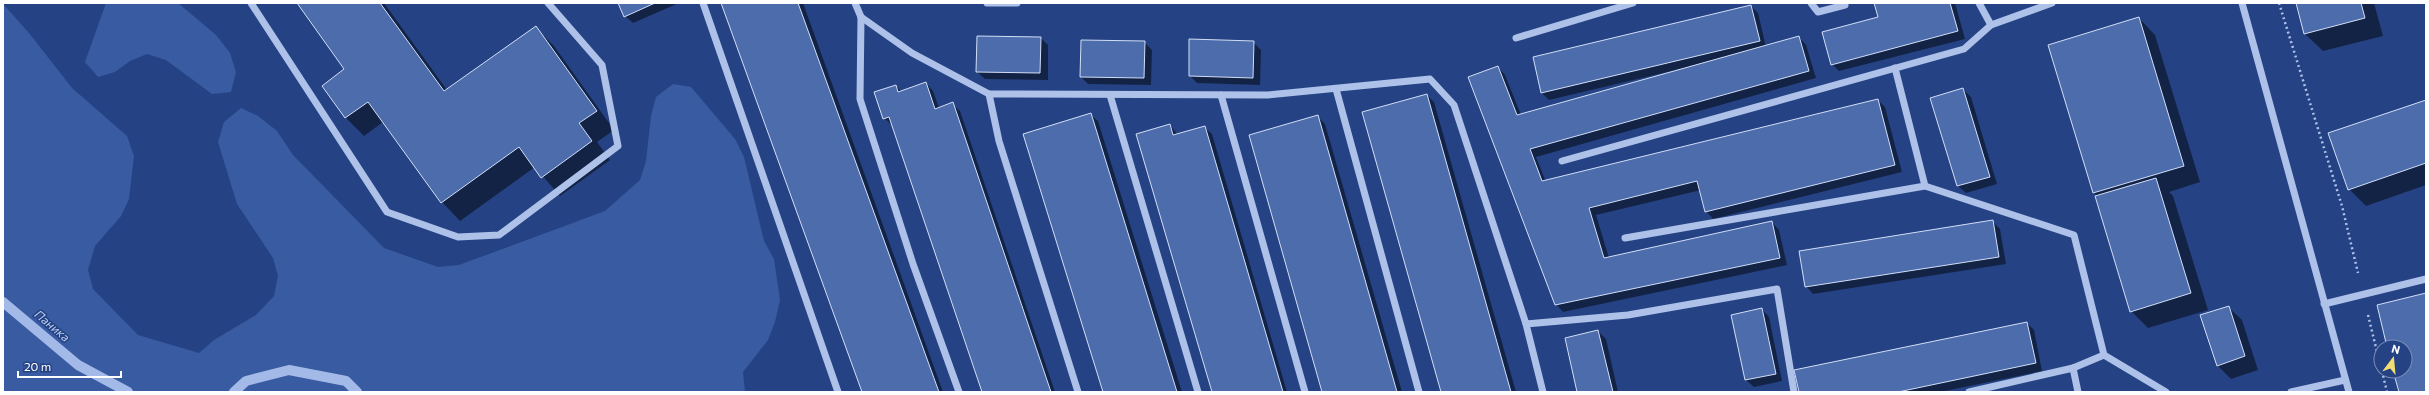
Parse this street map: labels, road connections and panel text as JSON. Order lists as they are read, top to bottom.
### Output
{
  "water": ["Паника"],
  "scale_bar": "20 m",
  "north": "top"
}
